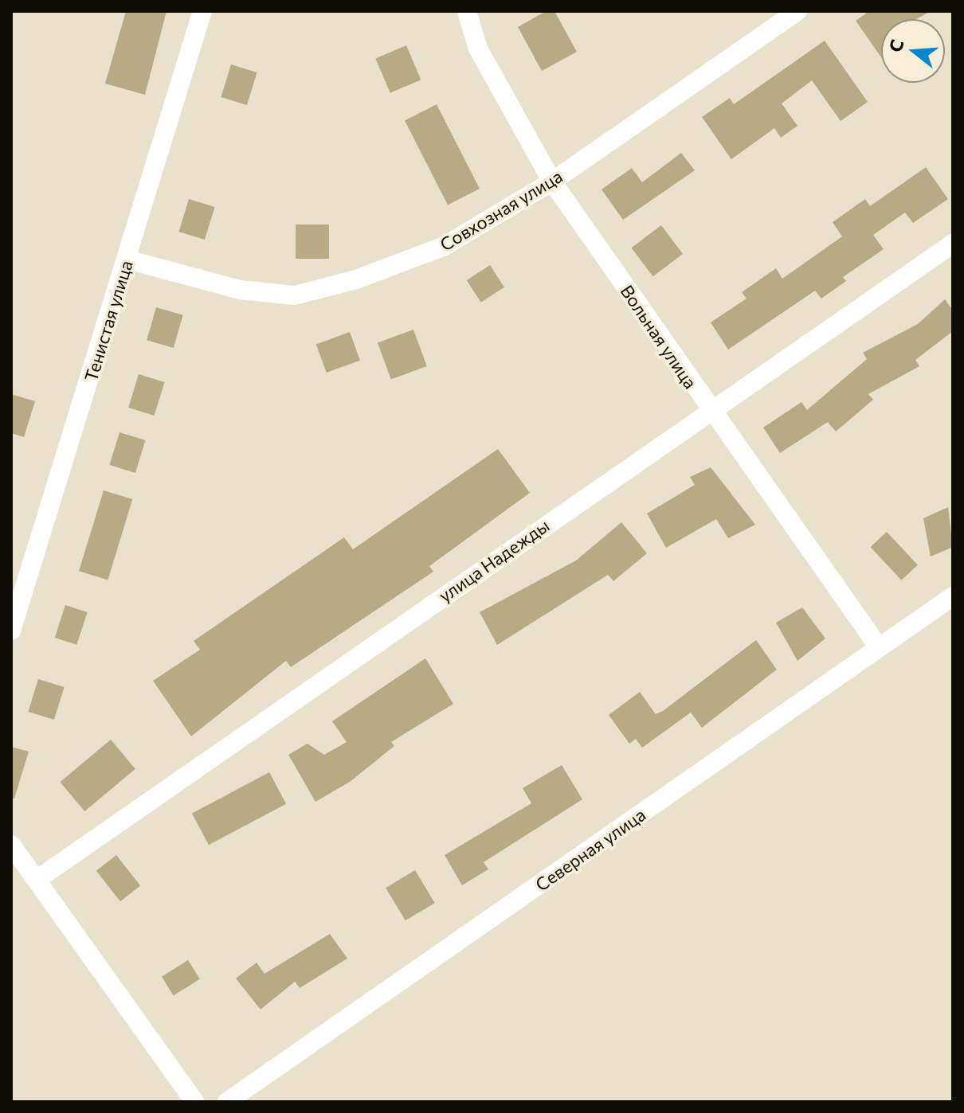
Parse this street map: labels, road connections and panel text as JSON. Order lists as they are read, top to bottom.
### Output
{
  "streets": {
    "street": [
      "Совхозная улица",
      "Тенистая улица",
      "Вольная улица",
      "улица Надежды",
      "Северная улица"
    ]
  },
  "crossings": [
    ["Совхозная улица", "Тенистая улица"],
    ["Совхозная улица", "Вольная улица"],
    ["Вольная улица", "улица Надежды"],
    ["Вольная улица", "Северная улица"]
  ],
  "north": "left"
}
